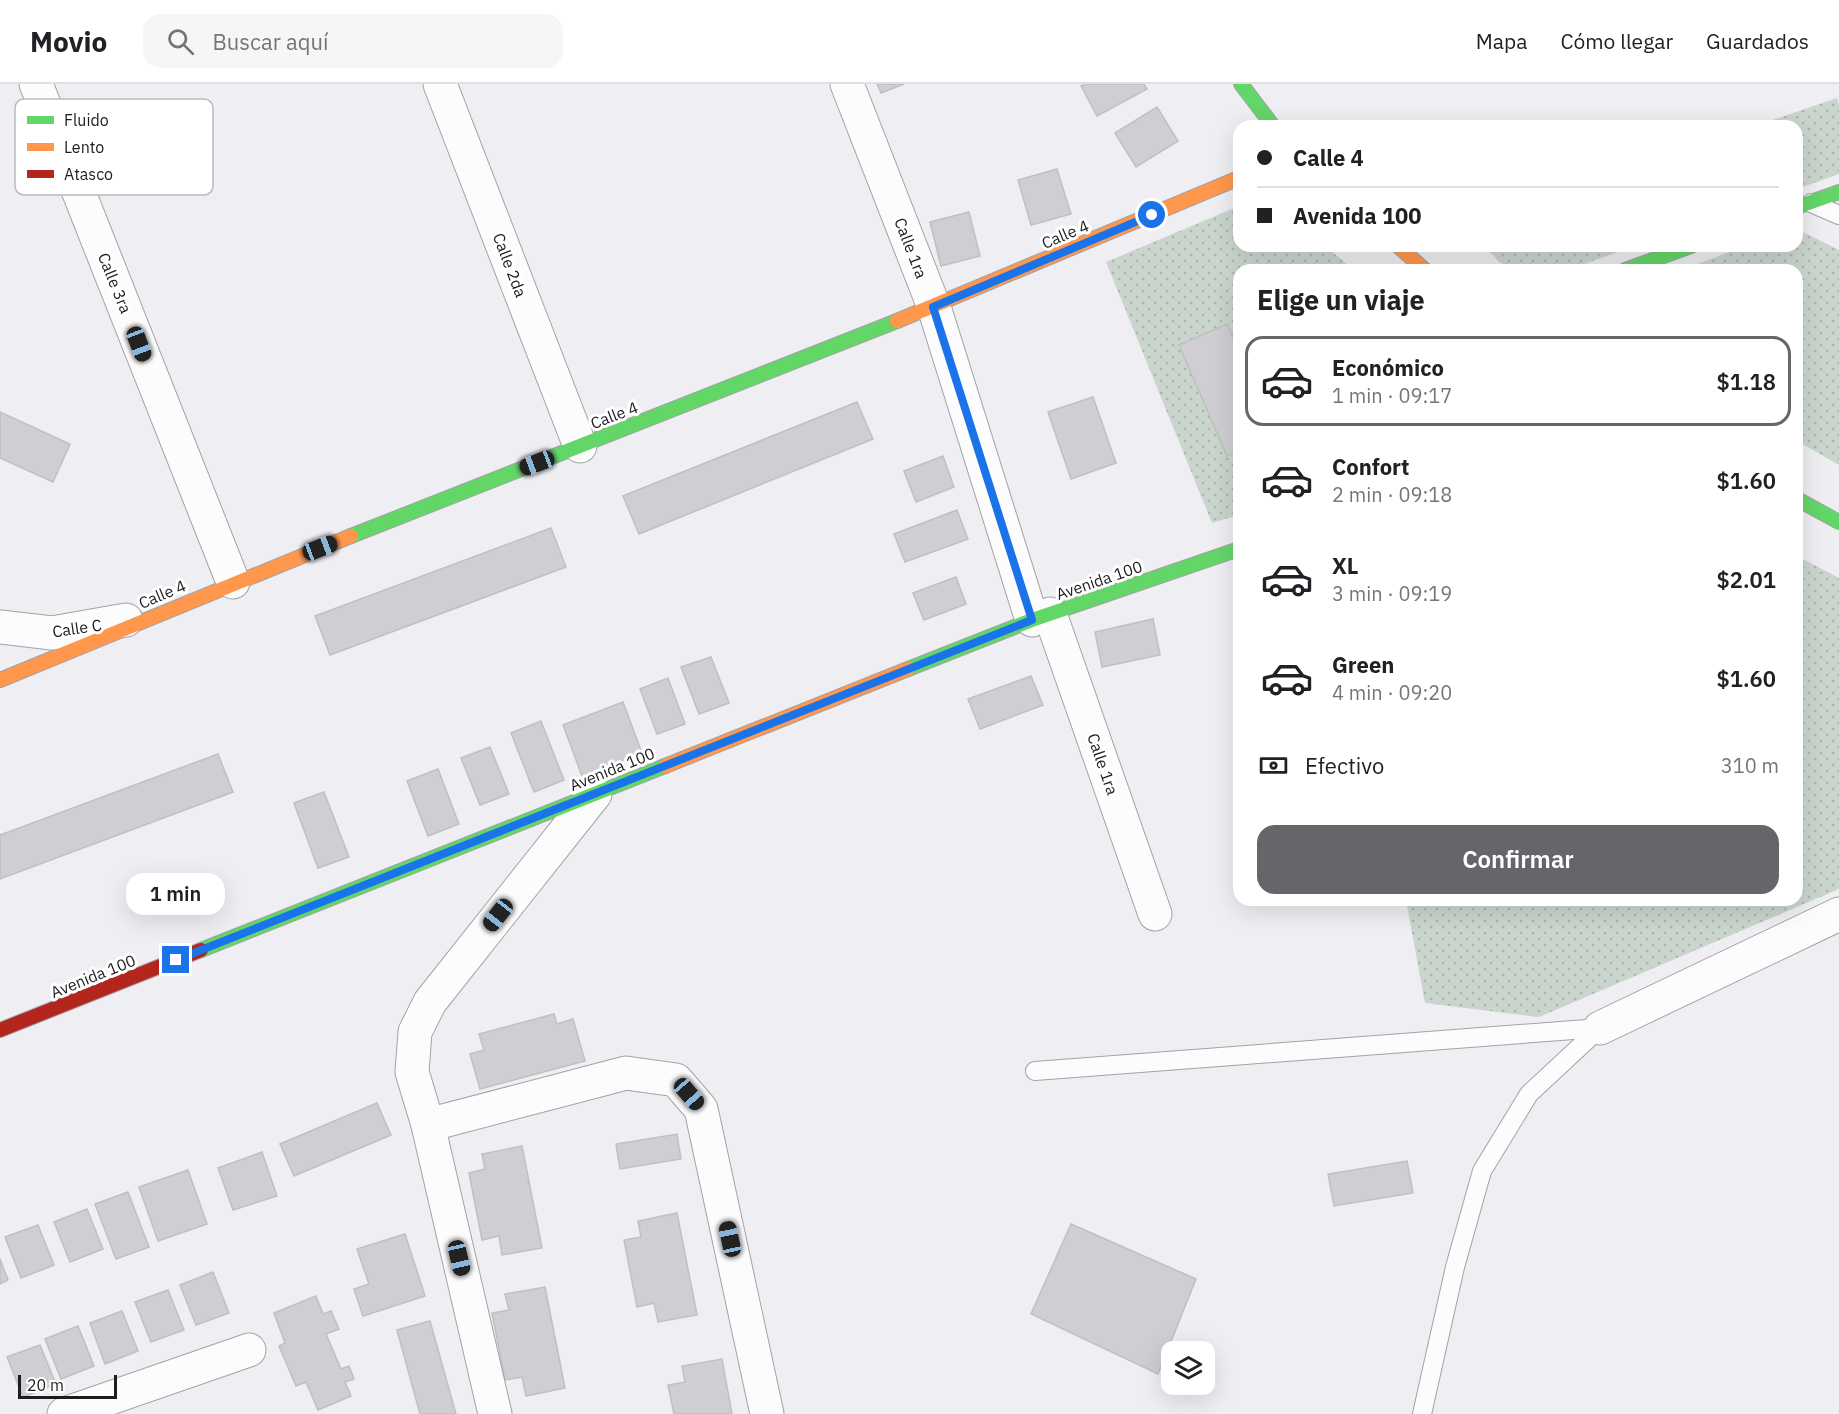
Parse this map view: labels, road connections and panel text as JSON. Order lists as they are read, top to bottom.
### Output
{
  "streets": {
    "street": [
      "Calle 4",
      "Calle 1ra",
      "Calle 2da",
      "Calle 3ra",
      "Avenida 100",
      "Calle C"
    ]
  },
  "crossings": [
    ["Calle 4", "Calle 1ra"],
    ["Calle 4", "Calle 2da"],
    ["Calle 4", "Calle 3ra"],
    ["Calle 4", "Calle C"],
    ["Calle 1ra", "Avenida 100"]
  ],
  "legend": ["Fluido", "Lento", "Atasco"],
  "scale_bar": "20 m",
  "page": {
    "header": "Movio",
    "search": "Buscar aquí",
    "nav": ["Mapa", "Cómo llegar", "Guardados"],
    "banner": ["Calle 4", "Avenida 100"],
    "heading": "Elige un viaje",
    "list": [
      {
        "name": "Económico",
        "note": "1 min · 09:17",
        "value": "$1.18"
      },
      {
        "name": "Confort",
        "note": "2 min · 09:18",
        "value": "$1.60"
      },
      {
        "name": "XL",
        "note": "3 min · 09:19",
        "value": "$2.01"
      },
      {
        "name": "Green",
        "note": "4 min · 09:20",
        "value": "$1.60"
      }
    ],
    "pay": ["Efectivo", "310 m"],
    "buttons": "Confirmar",
    "bubble": "1 min",
    "scale": "20 m"
  }
}
